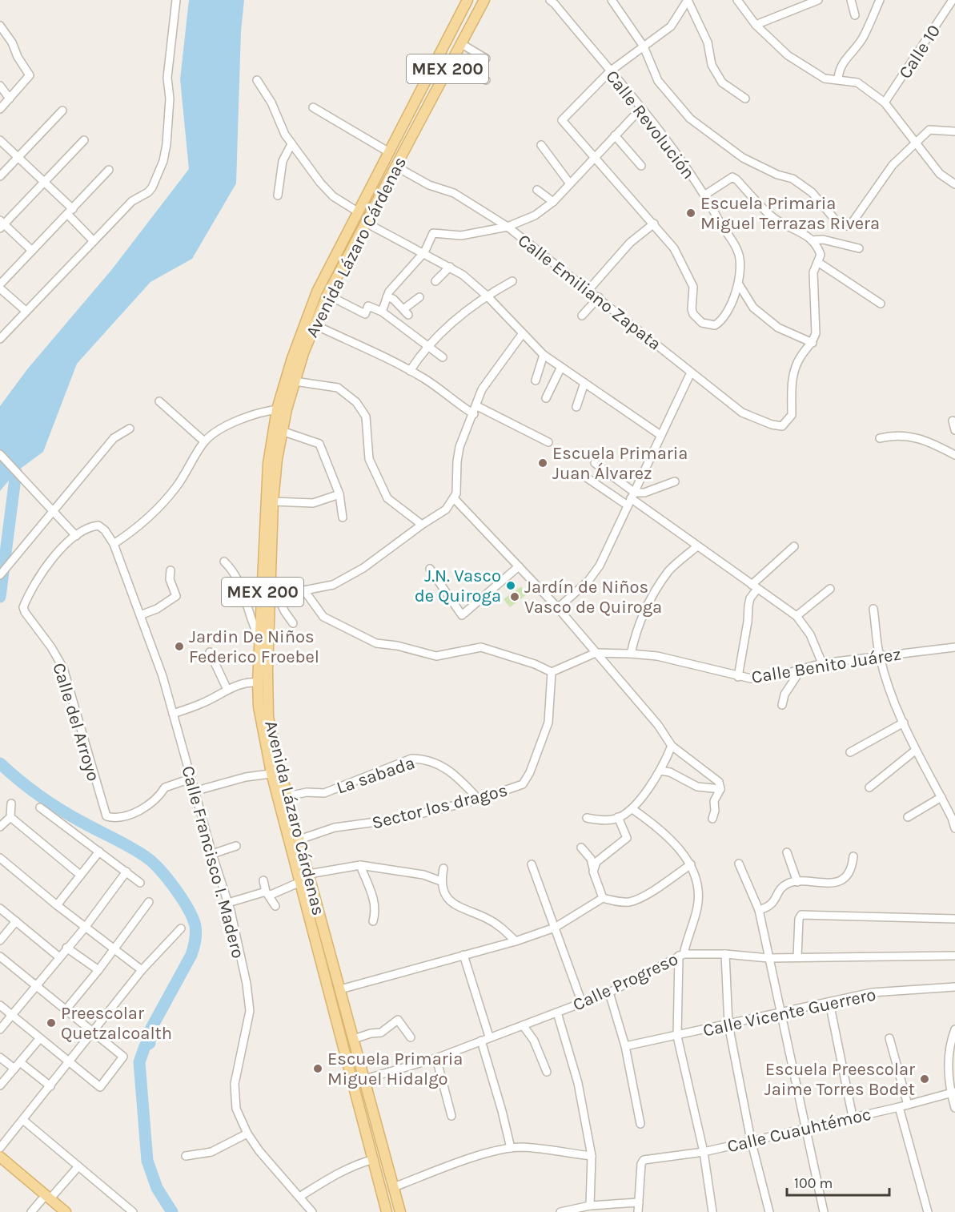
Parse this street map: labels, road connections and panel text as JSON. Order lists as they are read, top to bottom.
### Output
{
  "streets": {
    "main road": ["MEX 200", "Avenida Lázaro Cárdenas"],
    "street": [
      "Calle 10",
      "Calle Revolución",
      "Calle Emiliano Zapata",
      "Calle Benito Juárez",
      "Calle del Arroyo",
      "La sabada",
      "Sector los dragos",
      "Calle Francisco I. Madero",
      "Calle Progreso",
      "Calle Vicente Guerrero",
      "Calle Cuauhtémoc"
    ]
  },
  "crossings": [
    ["Avenida Lázaro Cárdenas", "Calle Emiliano Zapata"],
    ["Avenida Lázaro Cárdenas", "La sabada"],
    ["Avenida Lázaro Cárdenas", "Sector los dragos"],
    ["Avenida Lázaro Cárdenas", "Calle Progreso"],
    ["Calle Benito Juárez", "Sector los dragos"],
    ["Calle del Arroyo", "Calle Francisco I. Madero"],
    ["La sabada", "Sector los dragos"]
  ],
  "places": [
    "Escuela Primaria Miguel Terrazas Rivera",
    "Escuela Primaria Juan Álvarez",
    "J.N. Vasco de Quiroga",
    "Jardín de Niños Vasco de Quiroga",
    "Jardin De Niños Federico Froebel",
    "Preescolar Quetzalcoalth",
    "Escuela Primaria Miguel Hidalgo",
    "Escuela Preescolar Jaime Torres Bodet"
  ],
  "scale_bar": "100 m"
}
